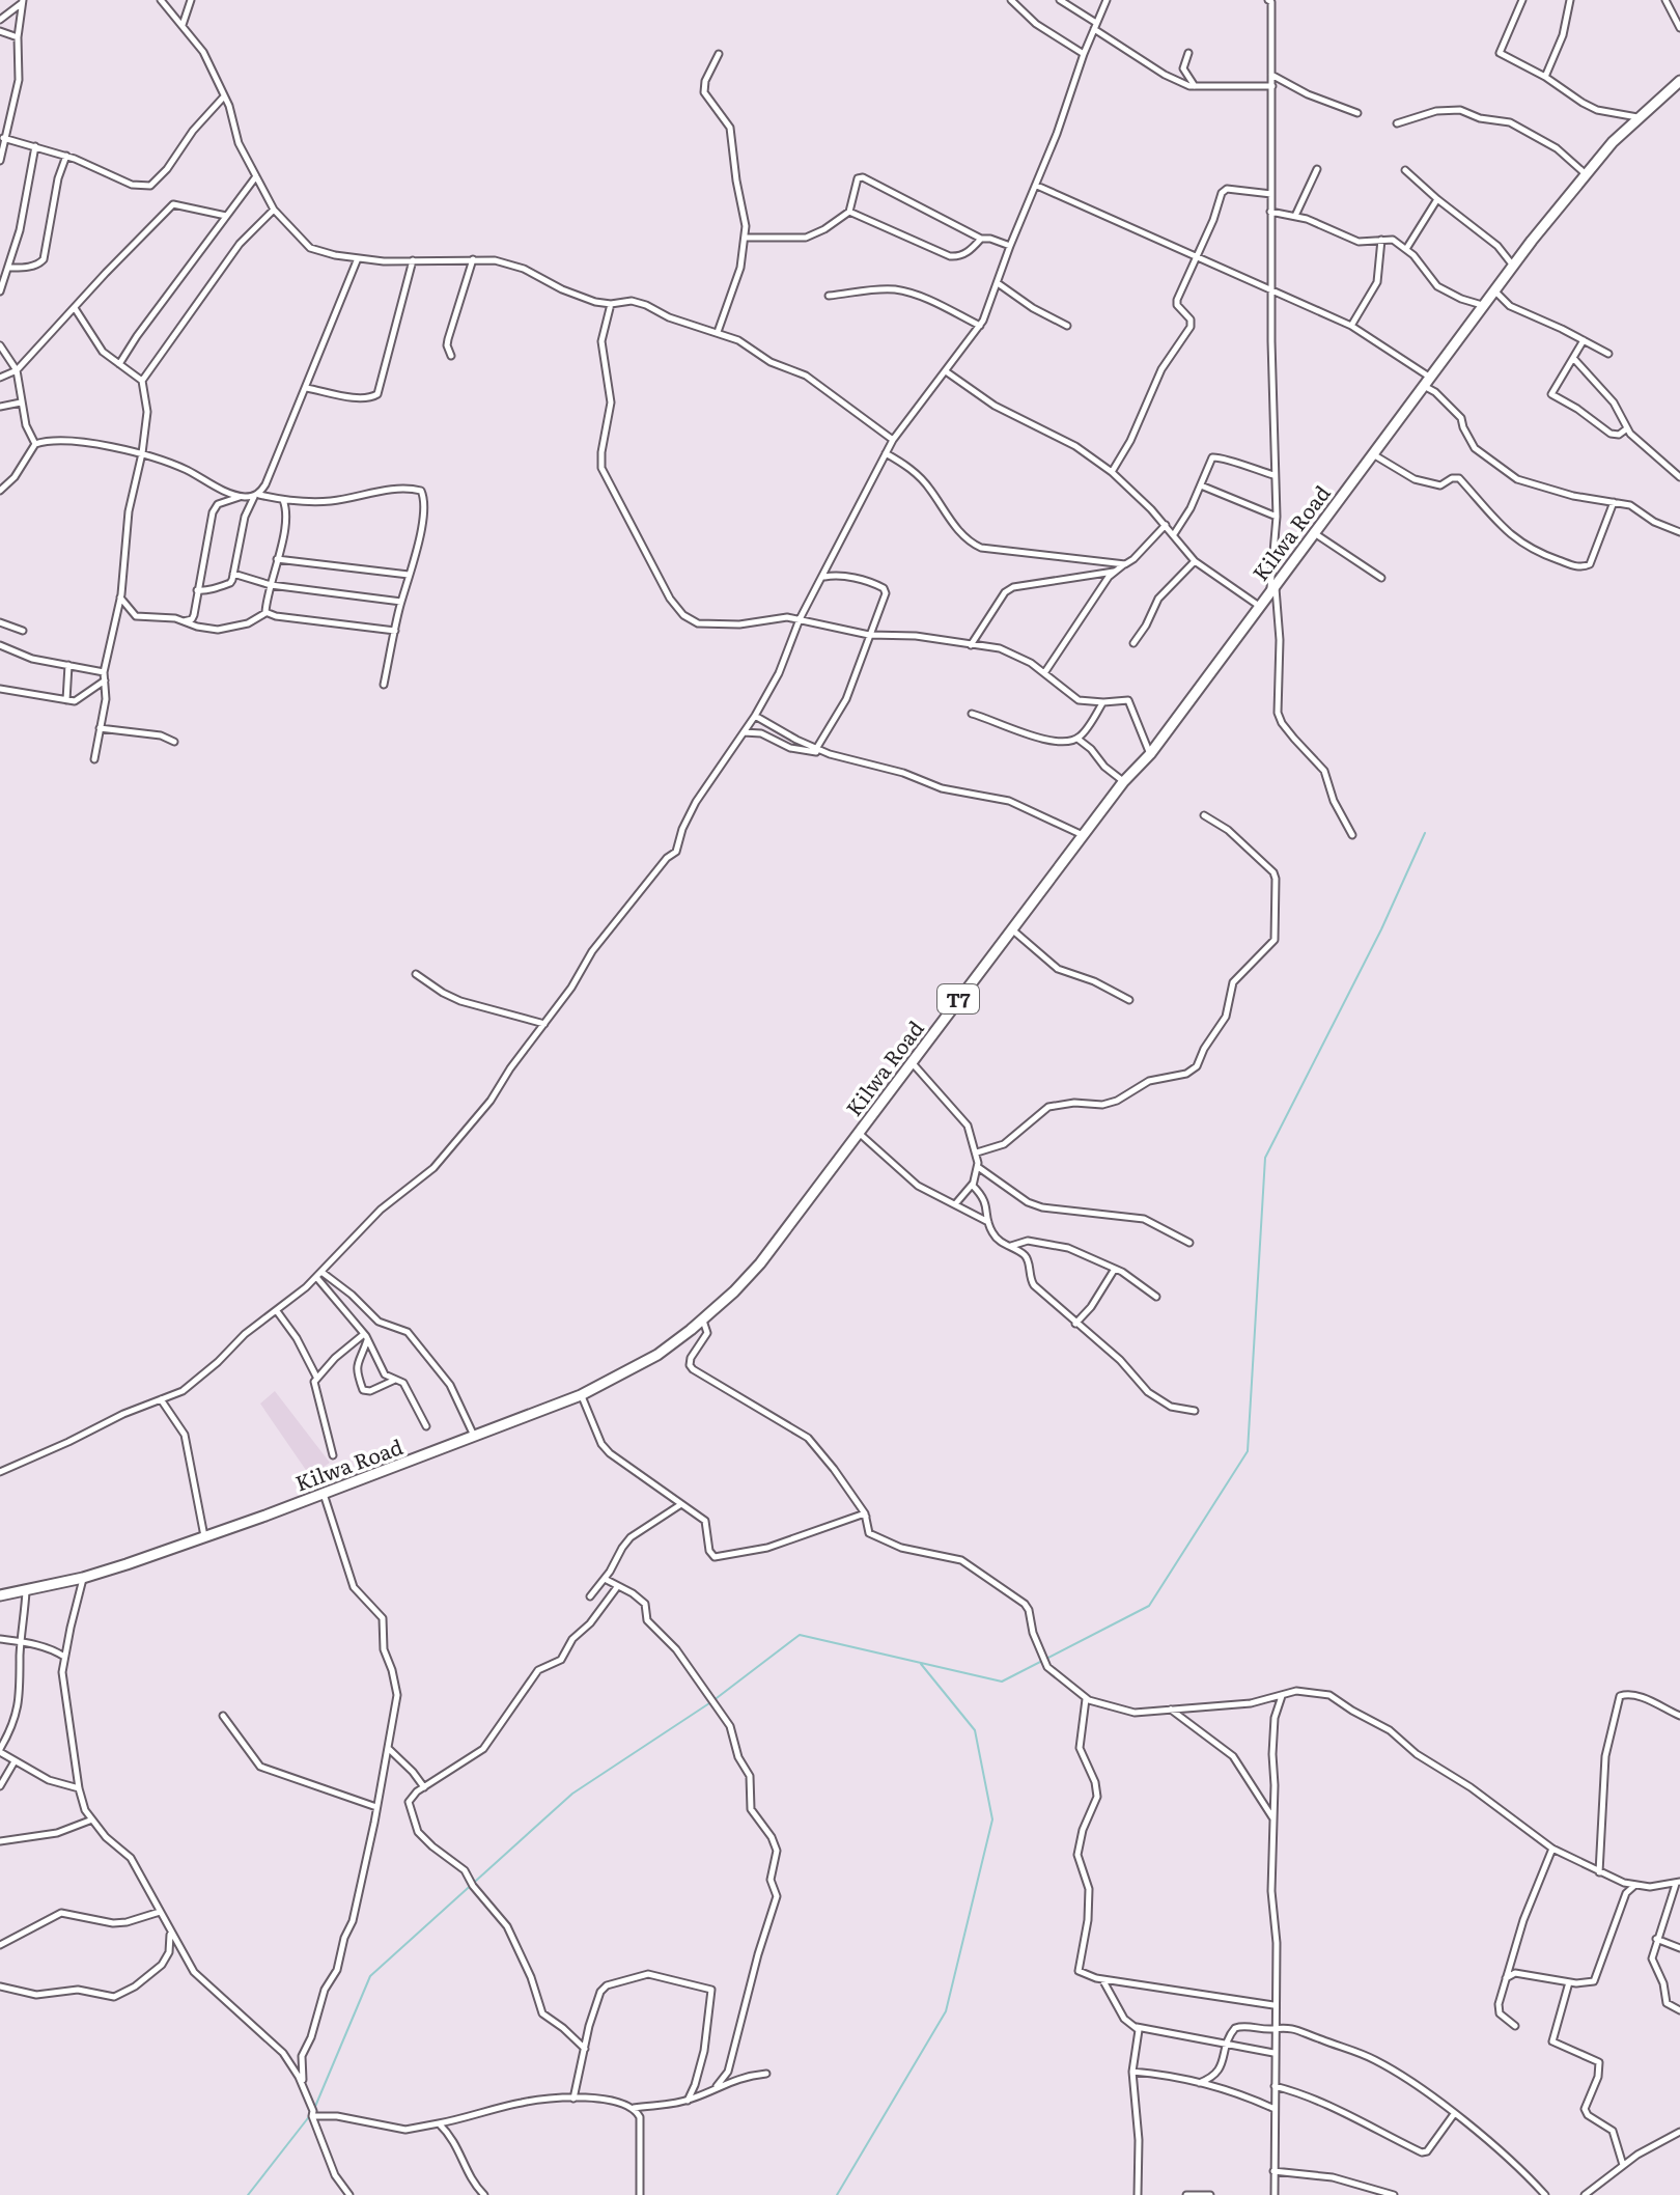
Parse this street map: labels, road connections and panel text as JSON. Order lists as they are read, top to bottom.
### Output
{
  "streets": {
    "highway": ["Kilwa Road", "T7"]
  }
}
